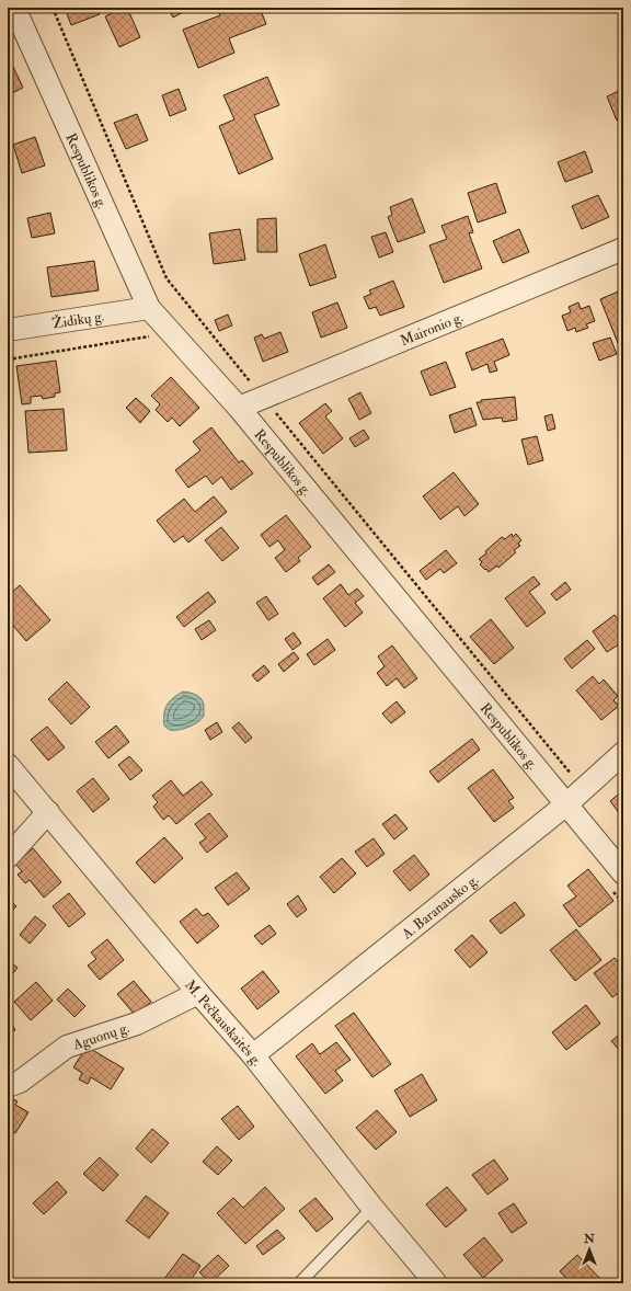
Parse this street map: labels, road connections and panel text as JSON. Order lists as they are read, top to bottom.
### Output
{
  "streets": {
    "street": [
      "Respublikos g.",
      "Židikų g.",
      "Maironio g.",
      "A. Baranausko g.",
      "M. Pečkauskaitės g.",
      "Aguonų g."
    ]
  },
  "crossings": [
    ["Respublikos g.", "Židikų g."],
    ["Respublikos g.", "Maironio g."],
    ["Respublikos g.", "A. Baranausko g."],
    ["A. Baranausko g.", "M. Pečkauskaitės g."],
    ["M. Pečkauskaitės g.", "Aguonų g."]
  ],
  "north": "top"
}
